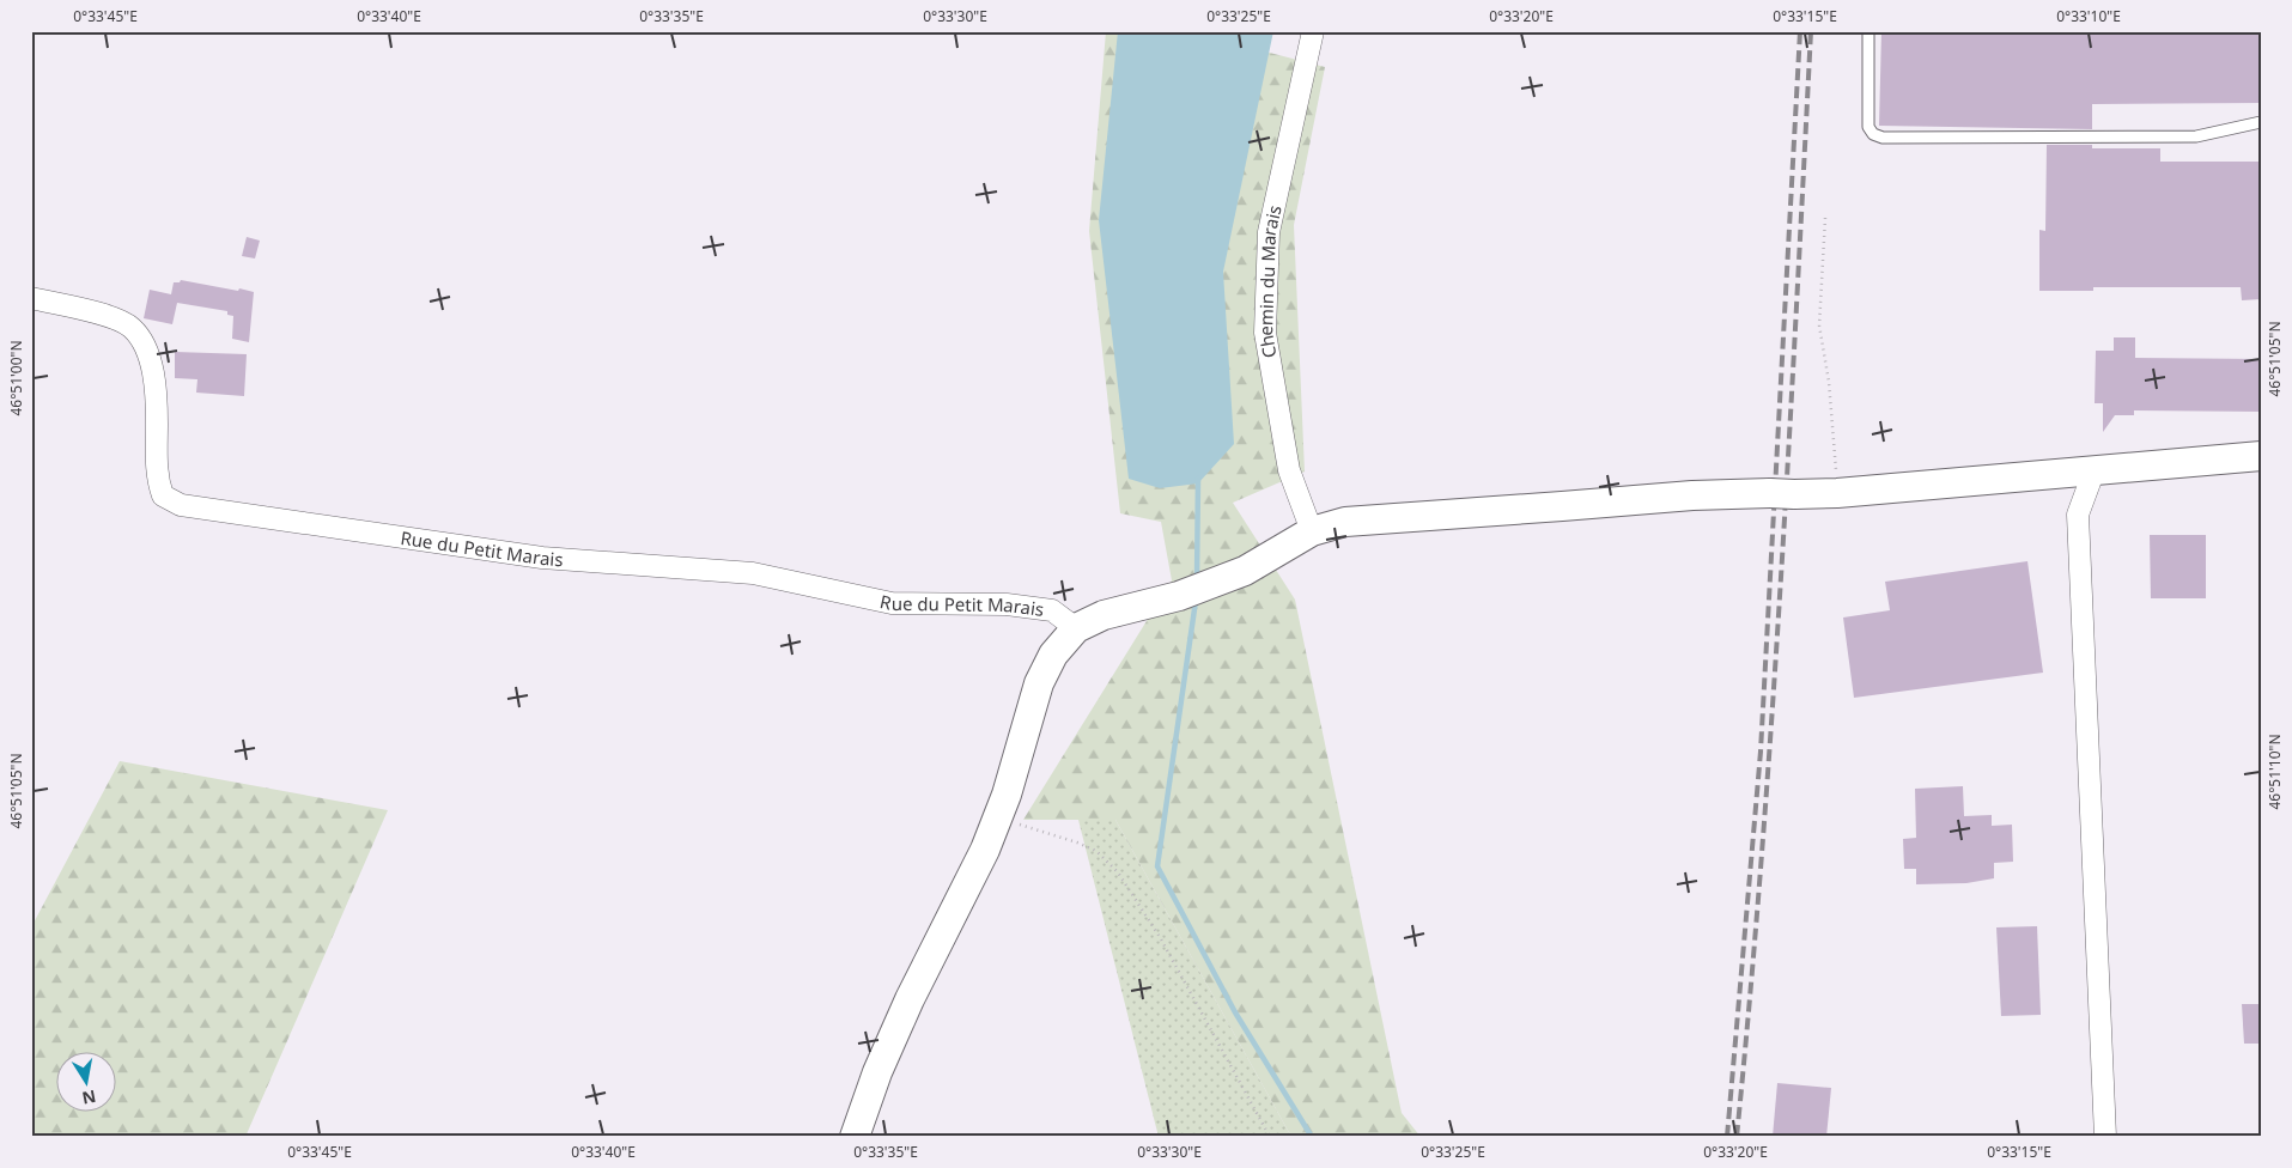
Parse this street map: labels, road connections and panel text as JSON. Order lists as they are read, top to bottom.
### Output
{
  "streets": {
    "street": ["Chemin du Marais", "Rue du Petit Marais"]
  },
  "north": "bottom",
  "coordinates": [
    "0°33'45\"E",
    "0°33'40\"E",
    "0°33'35\"E",
    "0°33'30\"E",
    "0°33'25\"E",
    "0°33'20\"E",
    "0°33'15\"E",
    "0°33'10\"E",
    "46°51'05\"N",
    "46°51'00\"N",
    "46°51'10\"N"
  ]
}
